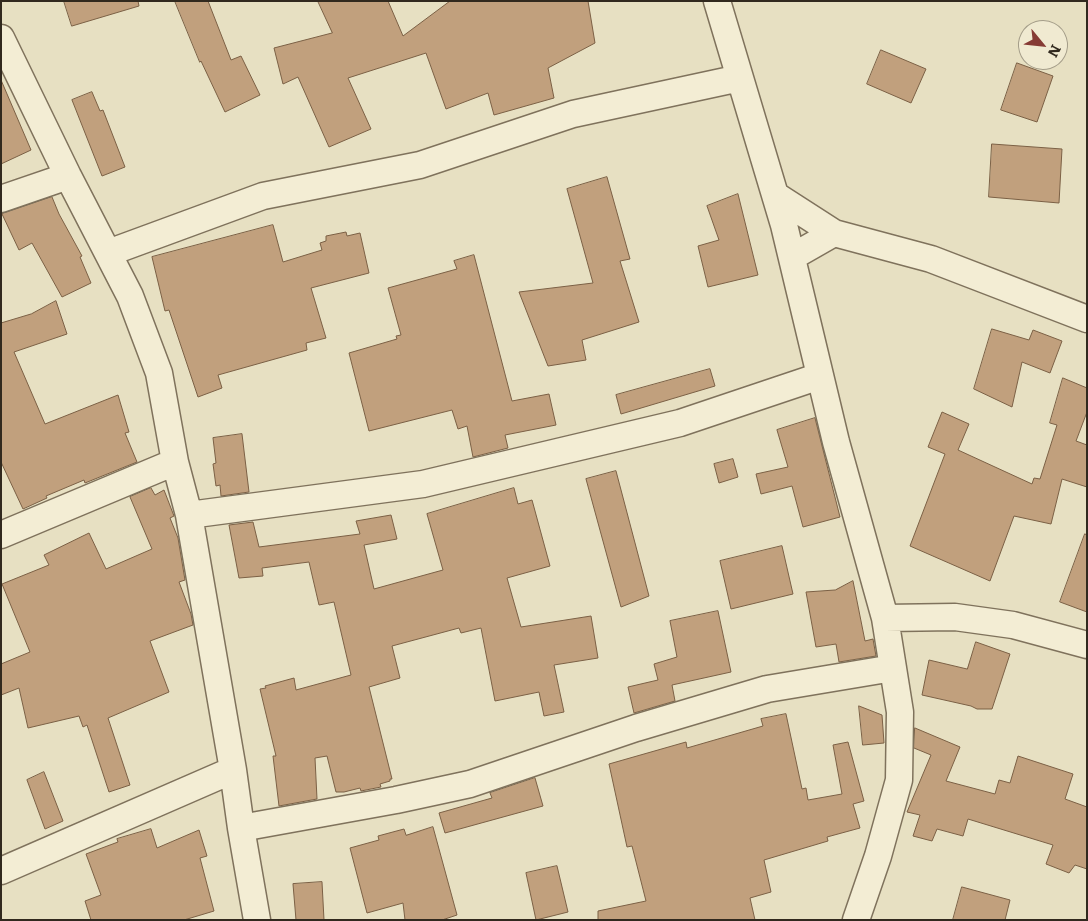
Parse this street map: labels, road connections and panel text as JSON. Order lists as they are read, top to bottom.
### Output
{
  "north": "bottom right"
}
